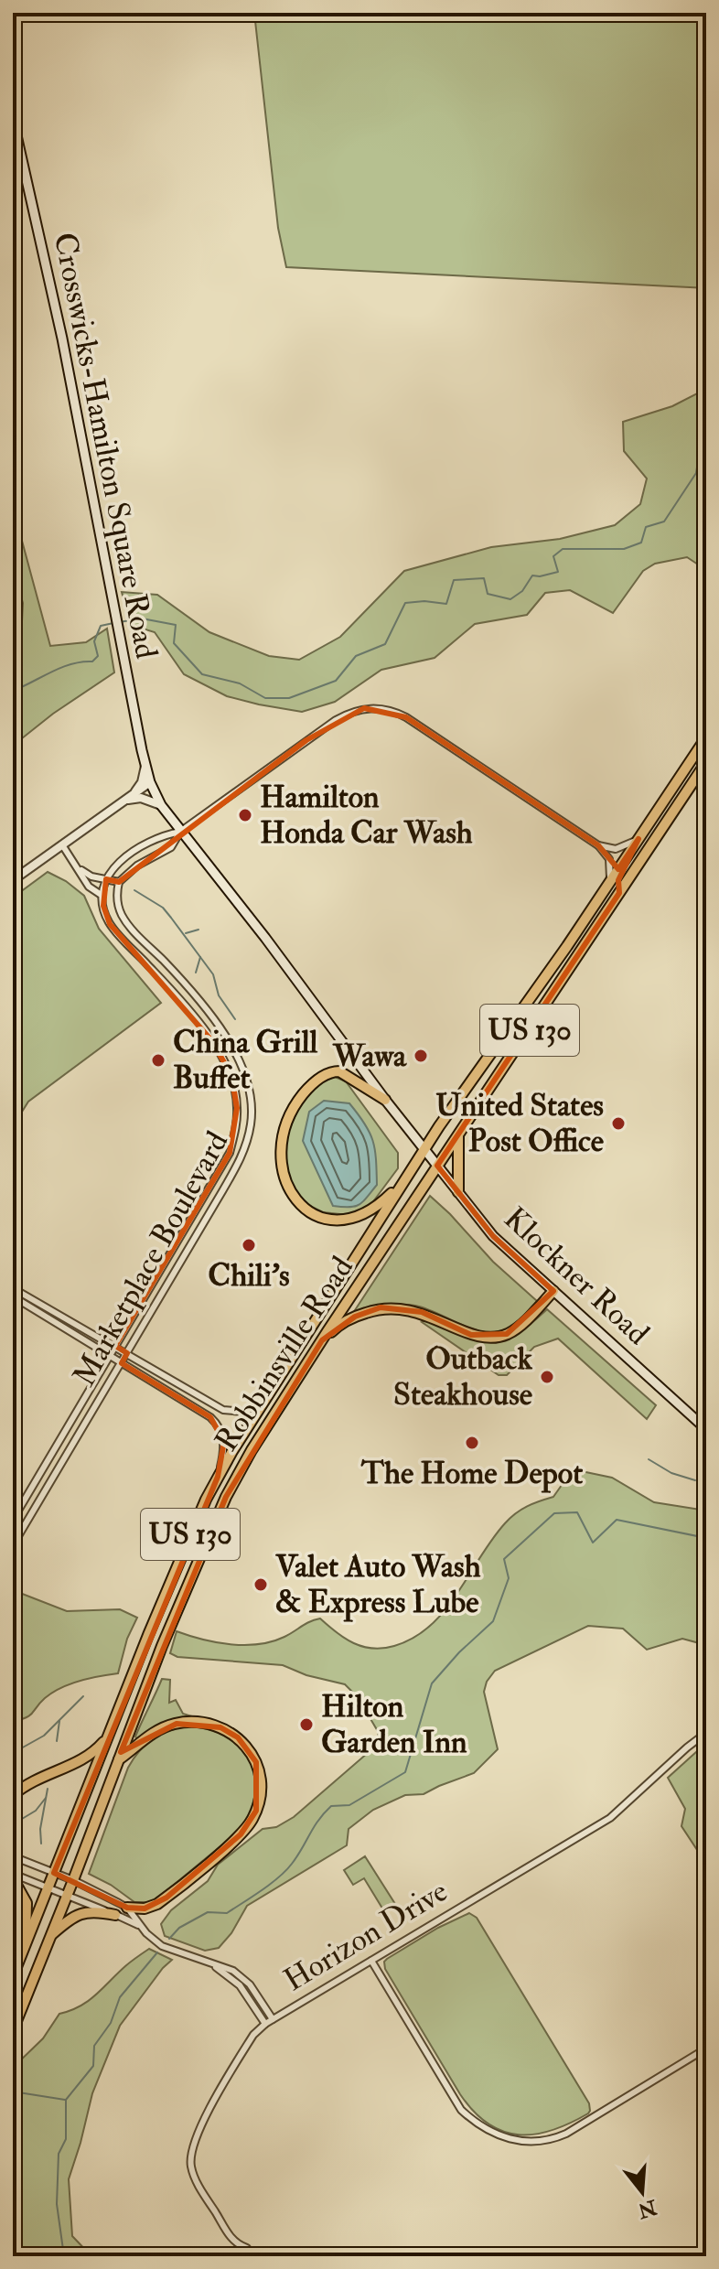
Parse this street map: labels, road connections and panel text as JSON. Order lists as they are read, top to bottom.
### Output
{
  "streets": {
    "highway": ["US 130", "Robbinsville Road"],
    "main road": ["Crosswicks-Hamilton Square Road", "Klockner Road"],
    "street": ["Marketplace Boulevard", "Horizon Drive"]
  },
  "crossings": [
    ["Klockner Road", "Robbinsville Road"]
  ],
  "places": [
    "Hamilton Honda Car Wash",
    "Wawa",
    "China Grill Buffet",
    "United States Post Office",
    "Chili's",
    "Outback Steakhouse",
    "The Home Depot",
    "Valet Auto Wash & Express Lube",
    "Hilton Garden Inn"
  ],
  "north": "bottom"
}
